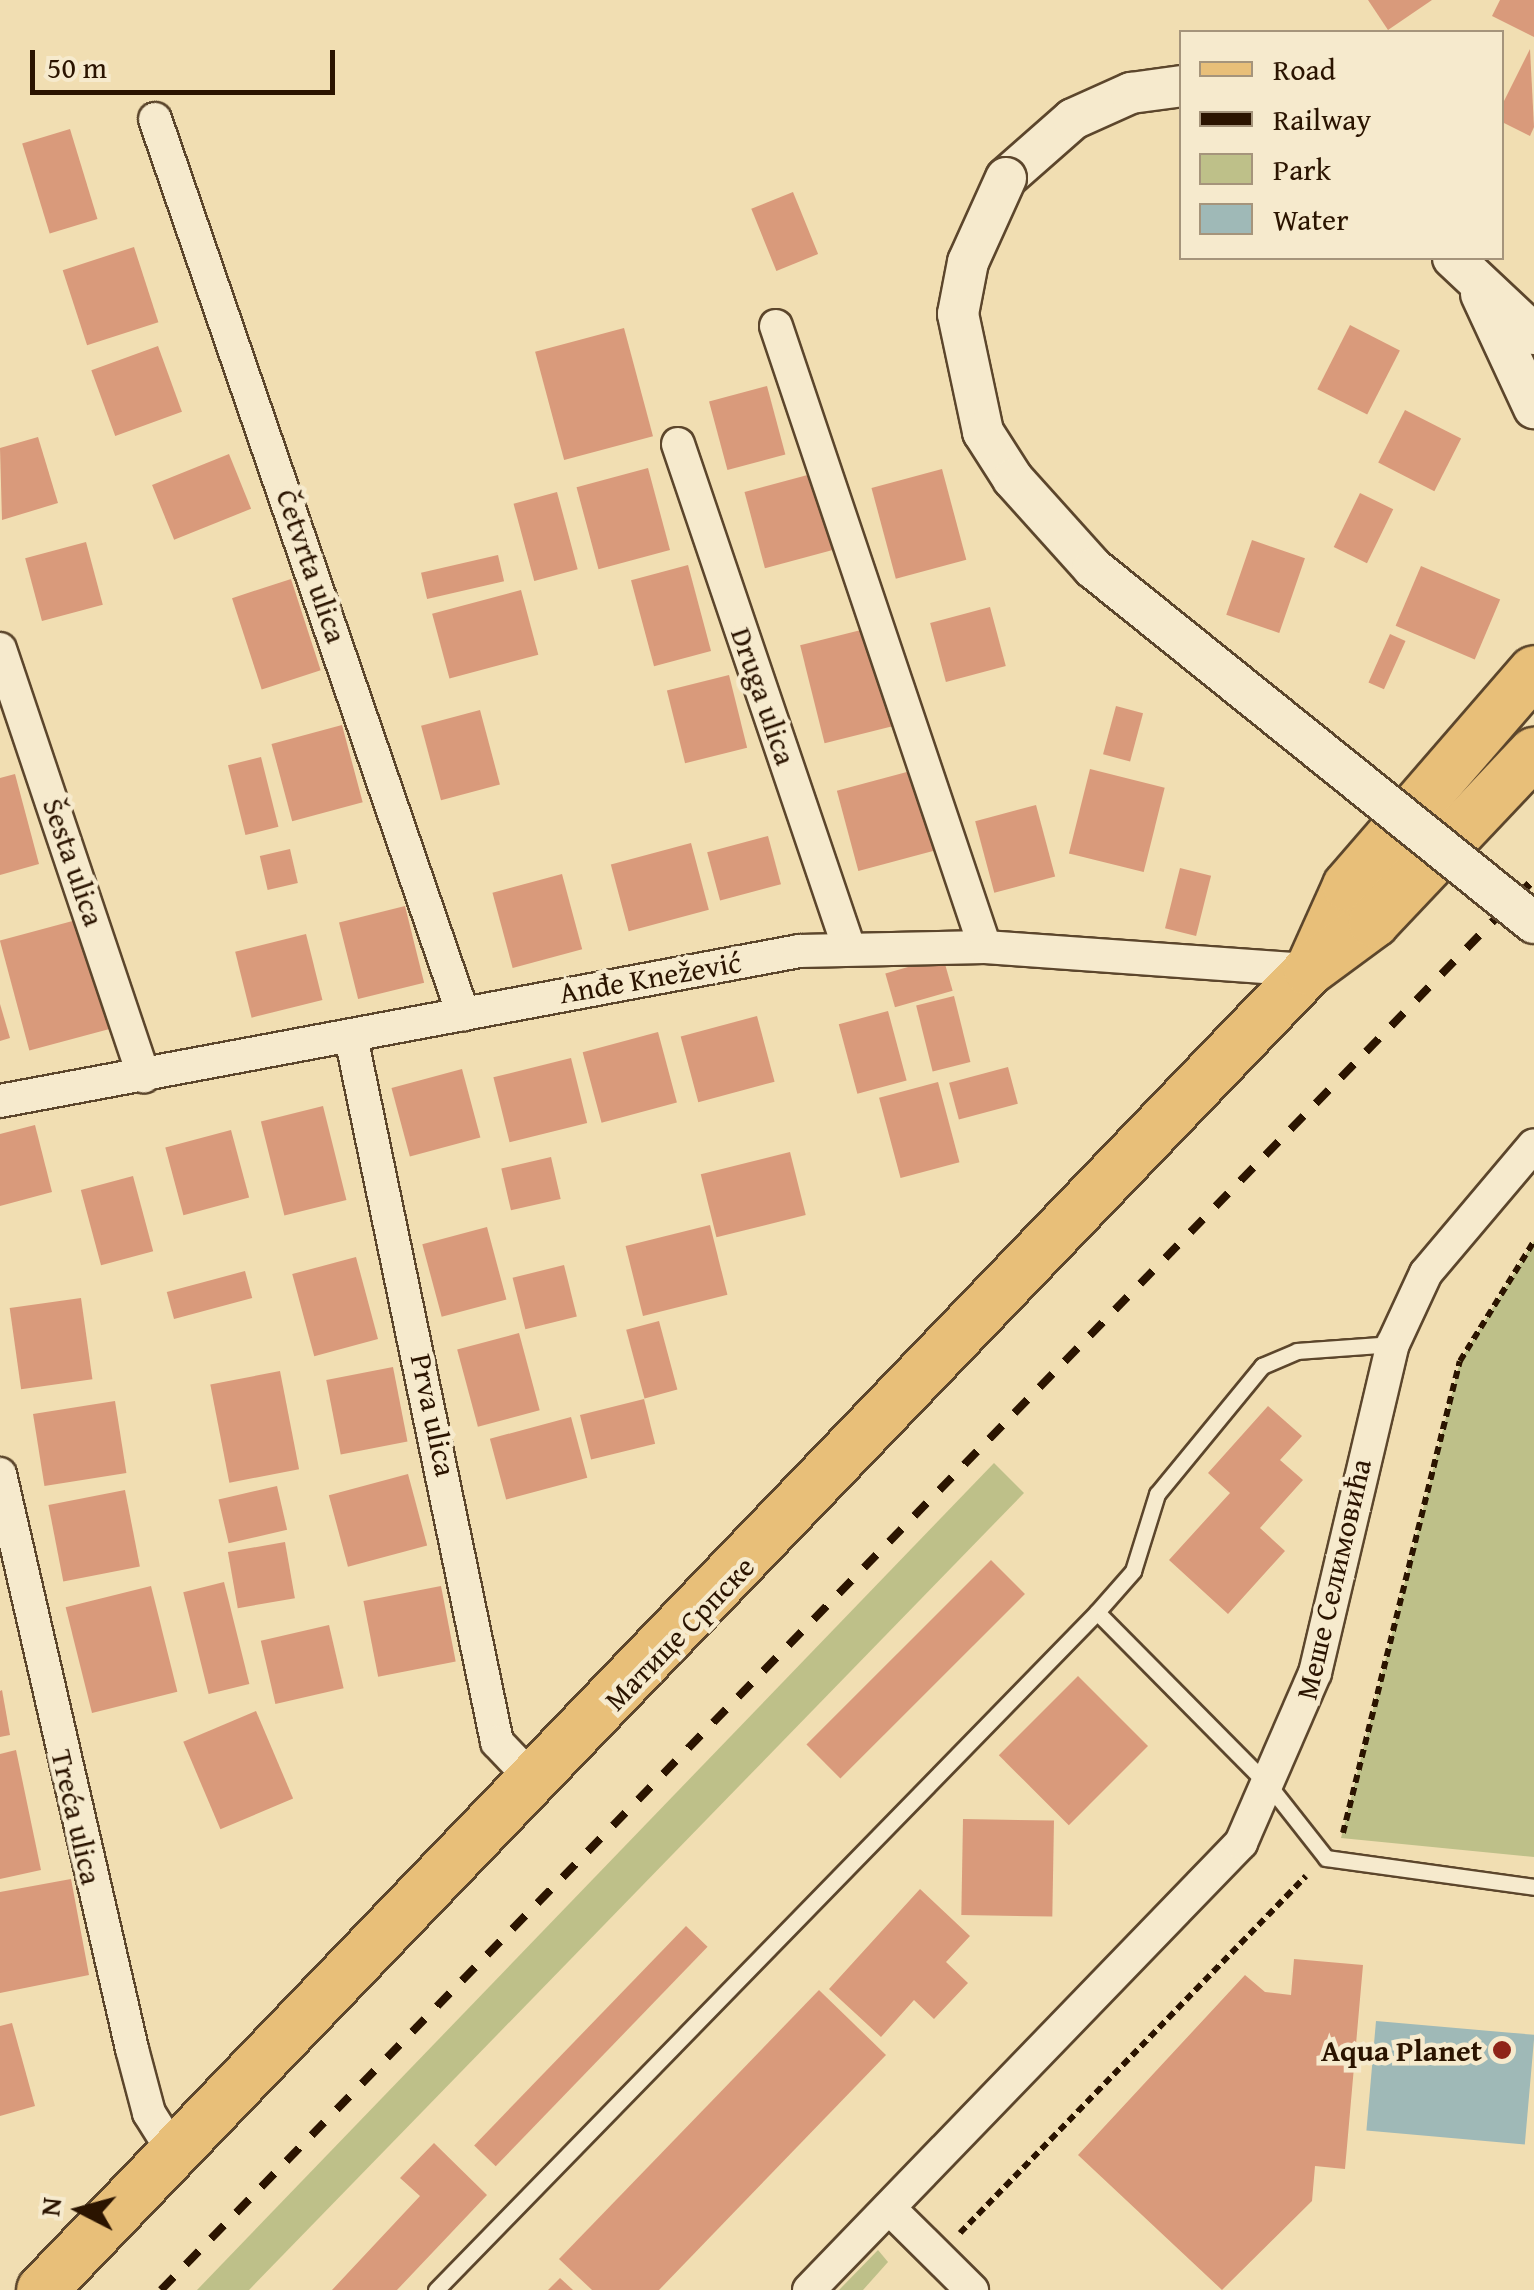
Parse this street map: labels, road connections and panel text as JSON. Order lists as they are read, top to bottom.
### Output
{
  "streets": {
    "main road": ["Матице Српске"],
    "street": [
      "Četvrta ulica",
      "Druga ulica",
      "Šesta ulica",
      "Anđe Knežević",
      "Prva ulica",
      "Меше Селимовића",
      "Treća ulica"
    ]
  },
  "crossings": [
    ["Četvrta ulica", "Anđe Knežević"],
    ["Druga ulica", "Anđe Knežević"],
    ["Šesta ulica", "Anđe Knežević"],
    ["Anđe Knežević", "Prva ulica"],
    ["Anđe Knežević", "Матице Српске"],
    ["Prva ulica", "Матице Српске"],
    ["Матице Српске", "Treća ulica"]
  ],
  "places": ["Aqua Planet"],
  "legend": [
    "Road",
    "Railway",
    "Park",
    "Water"
  ],
  "scale_bar": "50 m",
  "north": "left"
}
